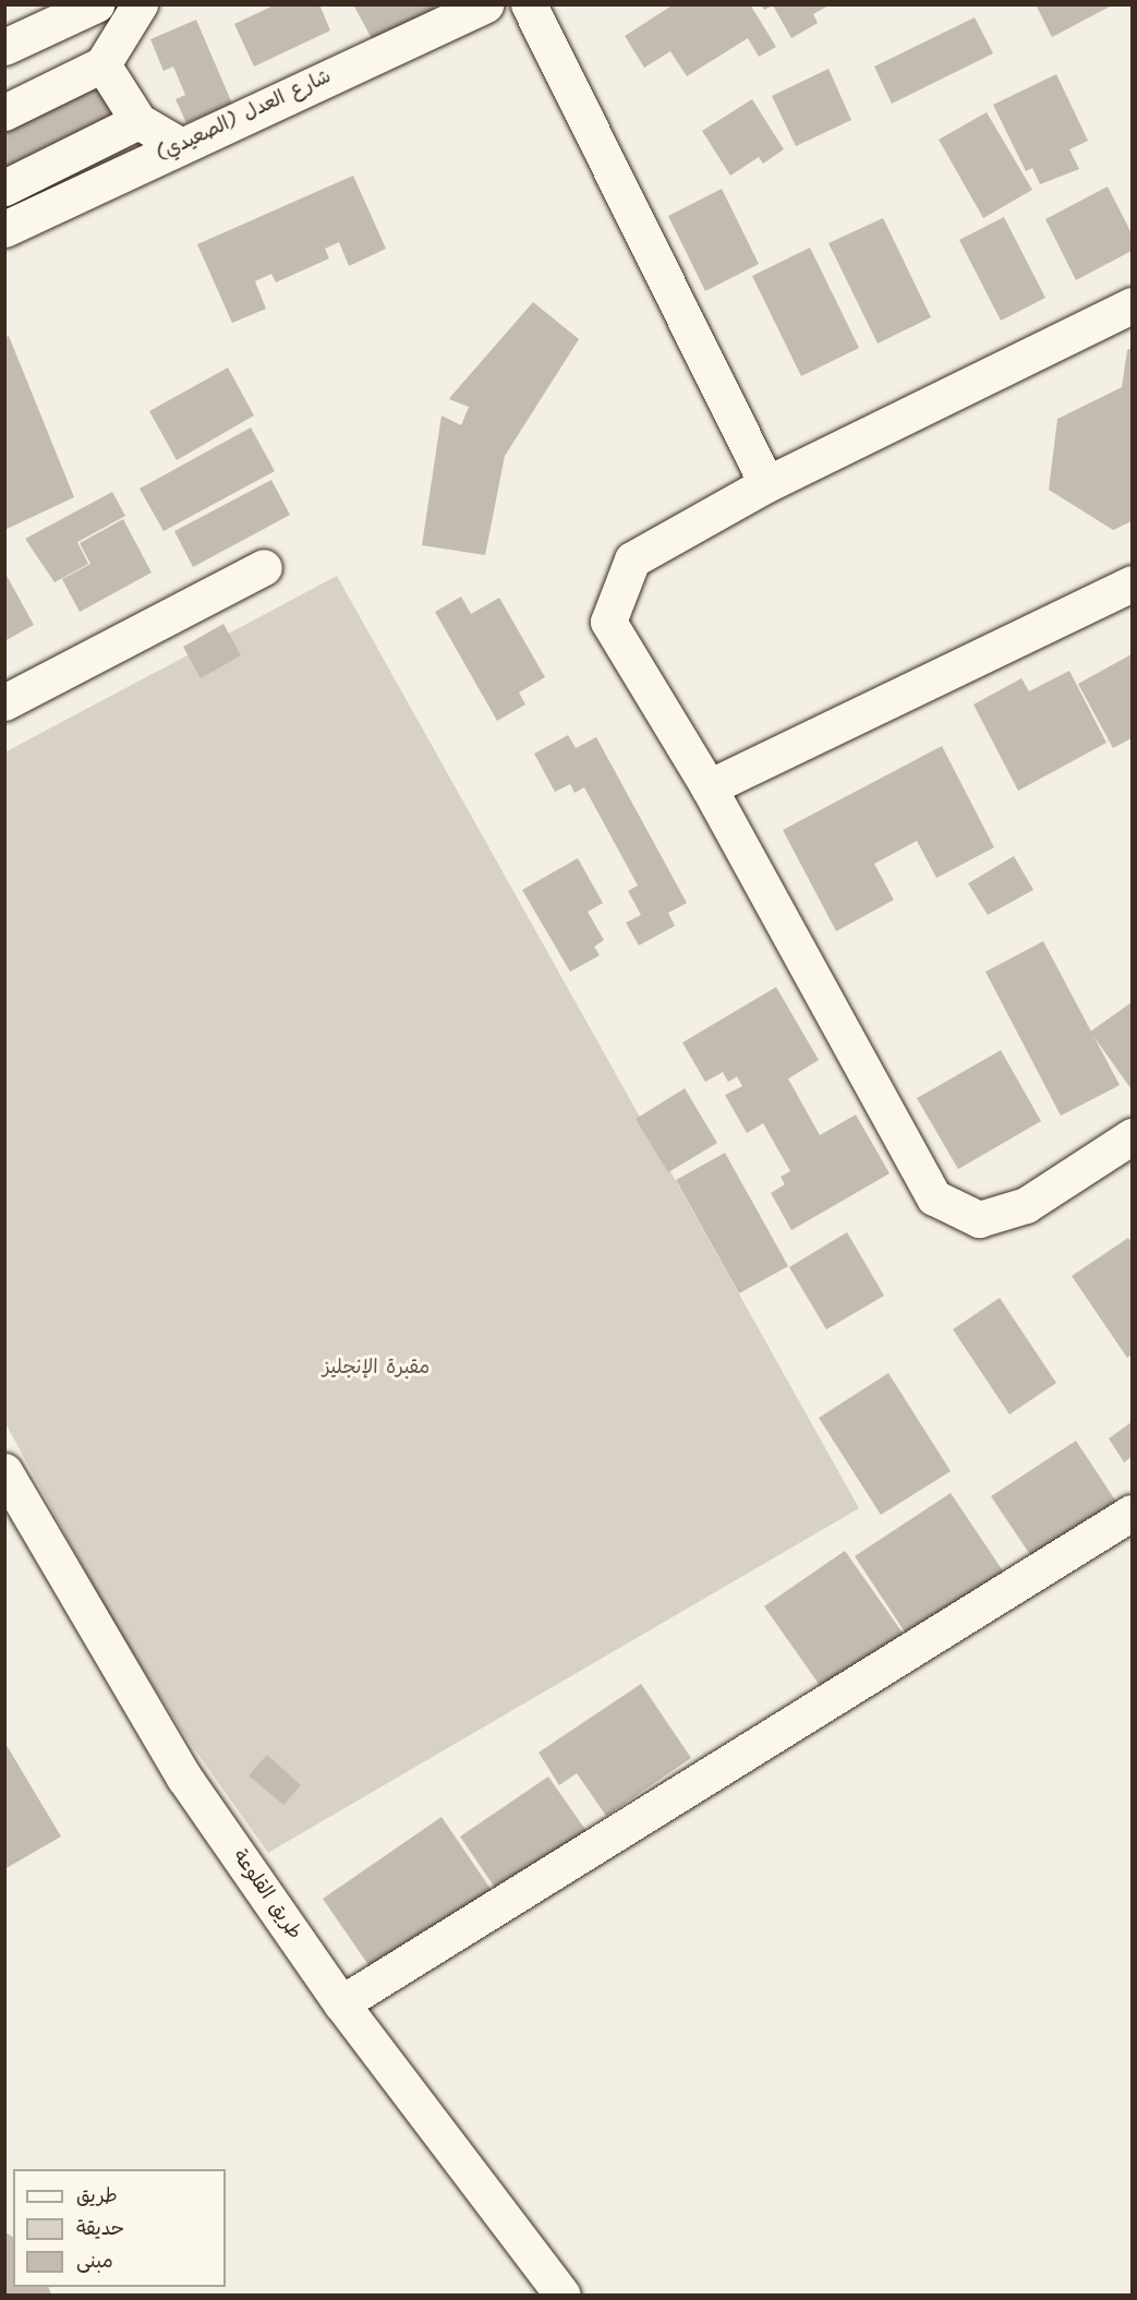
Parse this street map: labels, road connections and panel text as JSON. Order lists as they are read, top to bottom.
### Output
{
  "streets": {
    "street": ["شارع العدل (الصعيدي)", "طريق القلوعة"]
  },
  "parks": ["مقبرة الإنجليز"],
  "legend": ["طريق", "حديقة", "مبنى"]
}
